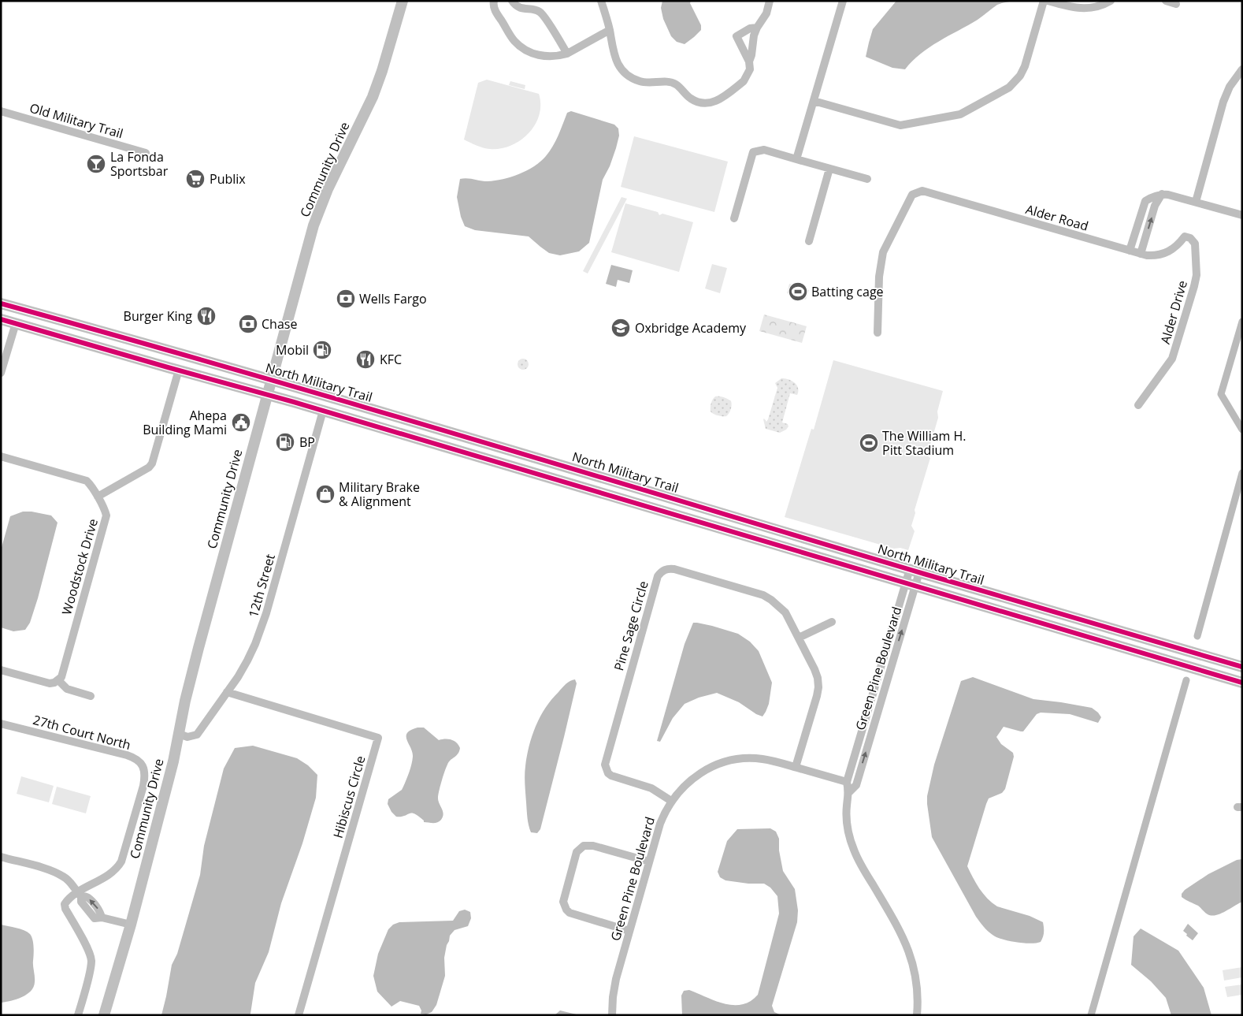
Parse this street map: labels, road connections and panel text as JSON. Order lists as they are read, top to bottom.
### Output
{
  "streets": {
    "main road": ["Community Drive", "North Military Trail"],
    "street": [
      "Old Military Trail",
      "Alder Road",
      "Alder Drive",
      "Woodstock Drive",
      "12th Street",
      "Pine Sage Circle",
      "Green Pine Boulevard",
      "27th Court North",
      "Hibiscus Circle"
    ]
  },
  "crossings": [
    ["Community Drive", "North Military Trail"],
    ["Community Drive", "12th Street"],
    ["Alder Road", "Alder Drive"],
    ["North Military Trail", "12th Street"],
    ["North Military Trail", "Green Pine Boulevard"],
    ["12th Street", "Hibiscus Circle"],
    ["Pine Sage Circle", "Green Pine Boulevard"]
  ],
  "places": {
    "bar": ["La Fonda Sportsbar"],
    "supermarket": ["Publix"],
    "sports": ["Batting cage", "The William H. Pitt Stadium"],
    "bank": ["Wells Fargo", "Chase"],
    "restaurant": ["Burger King", "KFC"],
    "school or university": ["Oxbridge Academy"],
    "fuel station": ["Mobil", "BP"],
    "public building": ["Ahepa Building Mami"],
    "shop": ["Military Brake & Alignment"]
  }
}
